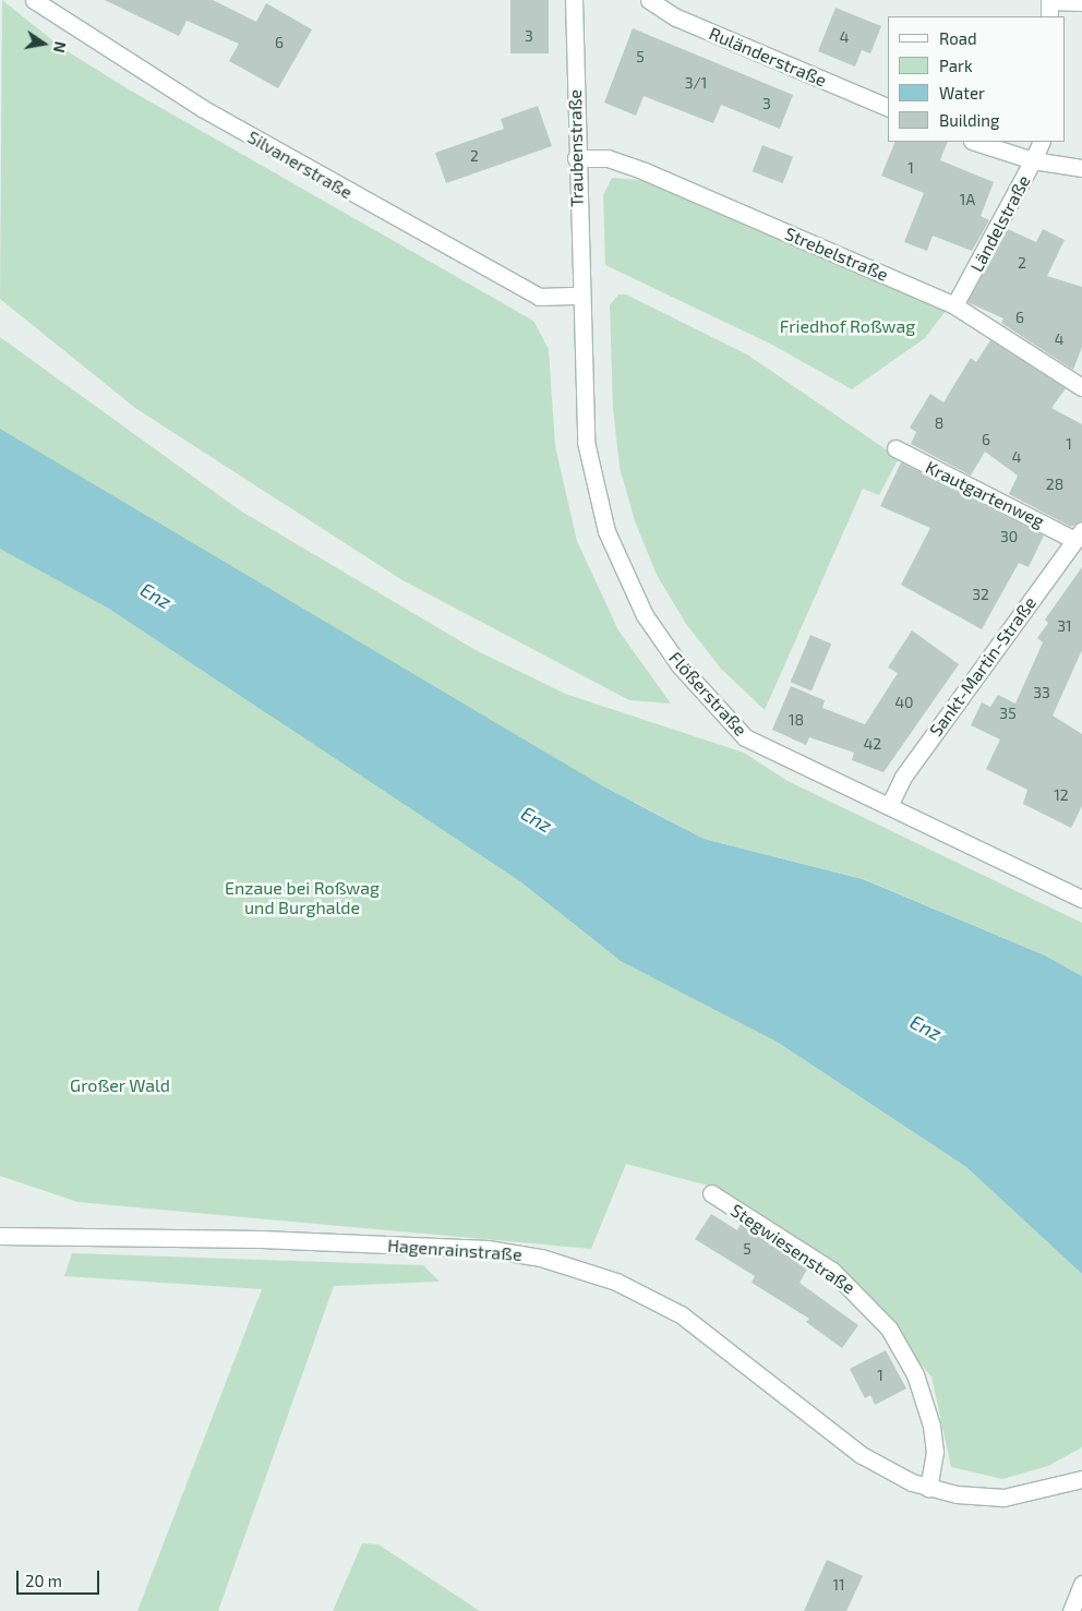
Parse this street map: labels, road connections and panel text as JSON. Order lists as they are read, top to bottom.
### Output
{
  "streets": {
    "street": [
      "Ruländerstraße",
      "Traubenstraße",
      "Silvanerstraße",
      "Ländelstraße",
      "Strebelstraße",
      "Krautgartenweg",
      "Sankt-Martin-Straße",
      "Flößerstraße",
      "Stegwiesenstraße",
      "Hagenrainstraße"
    ]
  },
  "crossings": [
    ["Traubenstraße", "Silvanerstraße"],
    ["Traubenstraße", "Strebelstraße"],
    ["Traubenstraße", "Flößerstraße"],
    ["Silvanerstraße", "Flößerstraße"],
    ["Ländelstraße", "Strebelstraße"],
    ["Krautgartenweg", "Sankt-Martin-Straße"],
    ["Sankt-Martin-Straße", "Flößerstraße"],
    ["Stegwiesenstraße", "Hagenrainstraße"]
  ],
  "water": ["Enz"],
  "parks": ["Friedhof Roßwag", "Enzaue bei Roßwag und Burghalde", "Großer Wald"],
  "house_numbers": [
    "3",
    "4",
    "6",
    "5",
    "3/1",
    "3",
    "2",
    "1",
    "1A",
    "2",
    "6",
    "4",
    "8",
    "6",
    "1",
    "4",
    "28",
    "30",
    "32",
    "31",
    "33",
    "40",
    "35",
    "18",
    "42",
    "12",
    "5",
    "1",
    "11"
  ],
  "legend": [
    "Road",
    "Park",
    "Water",
    "Building"
  ],
  "scale_bar": "20 m",
  "north": "right"
}
